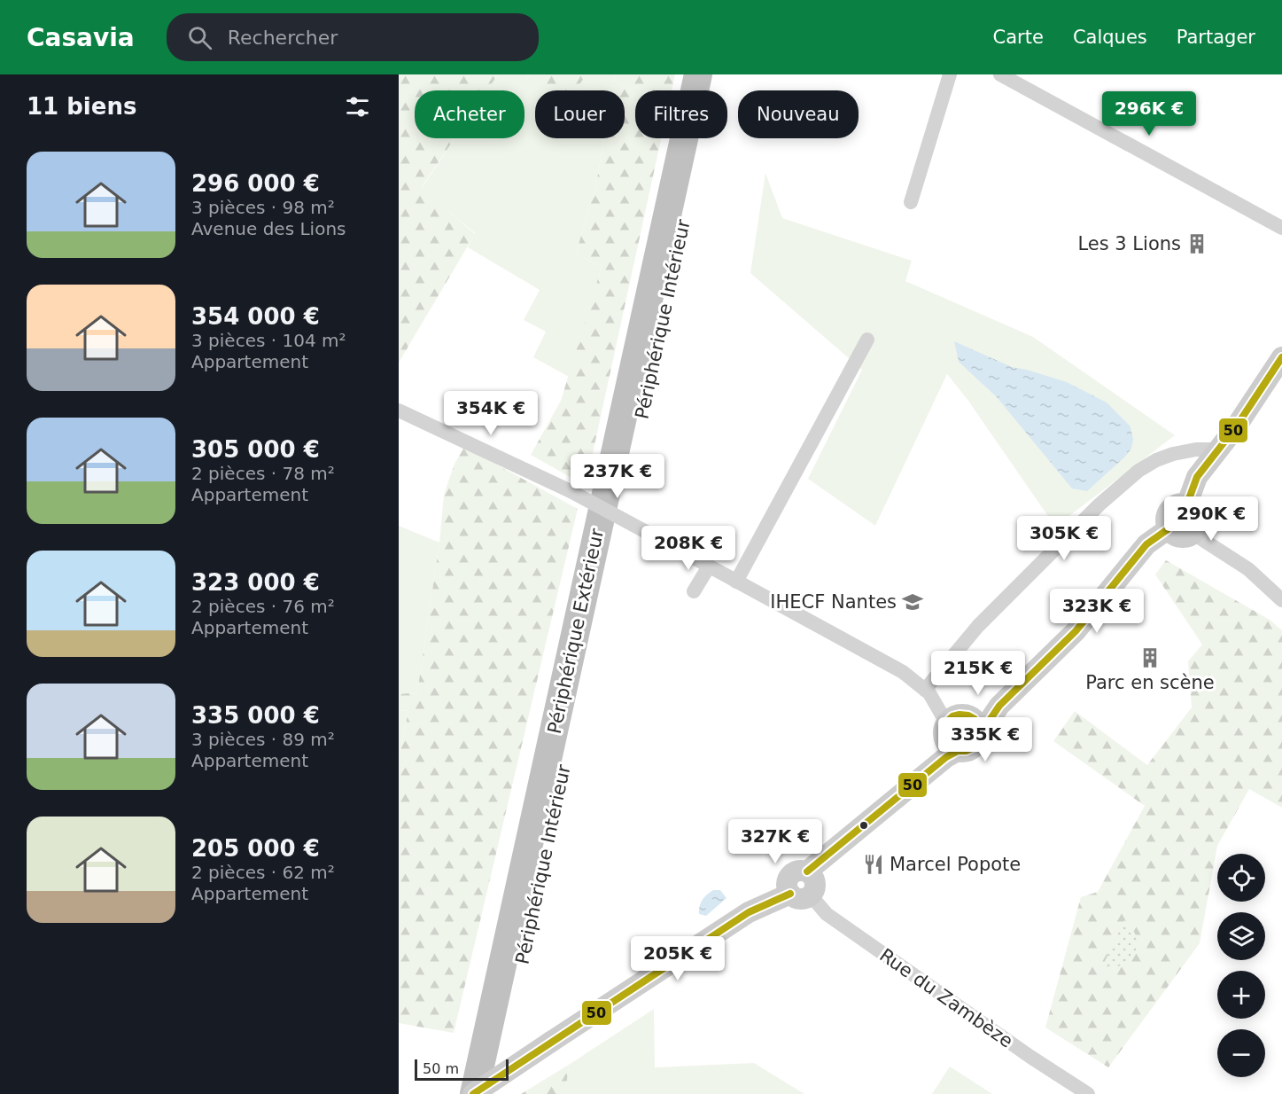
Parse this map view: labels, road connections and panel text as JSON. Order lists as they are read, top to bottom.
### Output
{
  "streets": {
    "highway": ["Périphérique Intérieur", "Périphérique Extérieur"],
    "street": ["Rue du Zambèze"]
  },
  "places": {
    "building": ["Les 3 Lions", "Parc en scène"],
    "school or university": ["IHECF Nantes"],
    "restaurant": ["Marcel Popote"]
  },
  "lines": ["transit line 50"],
  "scale_bar": "50 m",
  "page": {
    "header": "Casavia",
    "search": "Rechercher",
    "nav": ["Carte", "Calques", "Partager"],
    "heading": "11 biens",
    "chip": [
      "Acheter",
      "Louer",
      "Filtres",
      "Nouveau"
    ],
    "price": [
      "296K €",
      "354K €",
      "237K €",
      "290K €",
      "305K €",
      "208K €",
      "323K €",
      "215K €",
      "335K €",
      "327K €",
      "205K €"
    ],
    "list": [
      {
        "name": "296 000 €",
        "note": "3 pièces · 98 m² · Avenue des Lions"
      },
      {
        "name": "354 000 €",
        "note": "3 pièces · 104 m² · Appartement"
      },
      {
        "name": "305 000 €",
        "note": "2 pièces · 78 m² · Appartement"
      },
      {
        "name": "323 000 €",
        "note": "2 pièces · 76 m² · Appartement"
      },
      {
        "name": "335 000 €",
        "note": "3 pièces · 89 m² · Appartement"
      },
      {
        "name": "205 000 €",
        "note": "2 pièces · 62 m² · Appartement"
      }
    ],
    "map_buttons": ["+", "−"],
    "scale": "50 m"
  }
}
